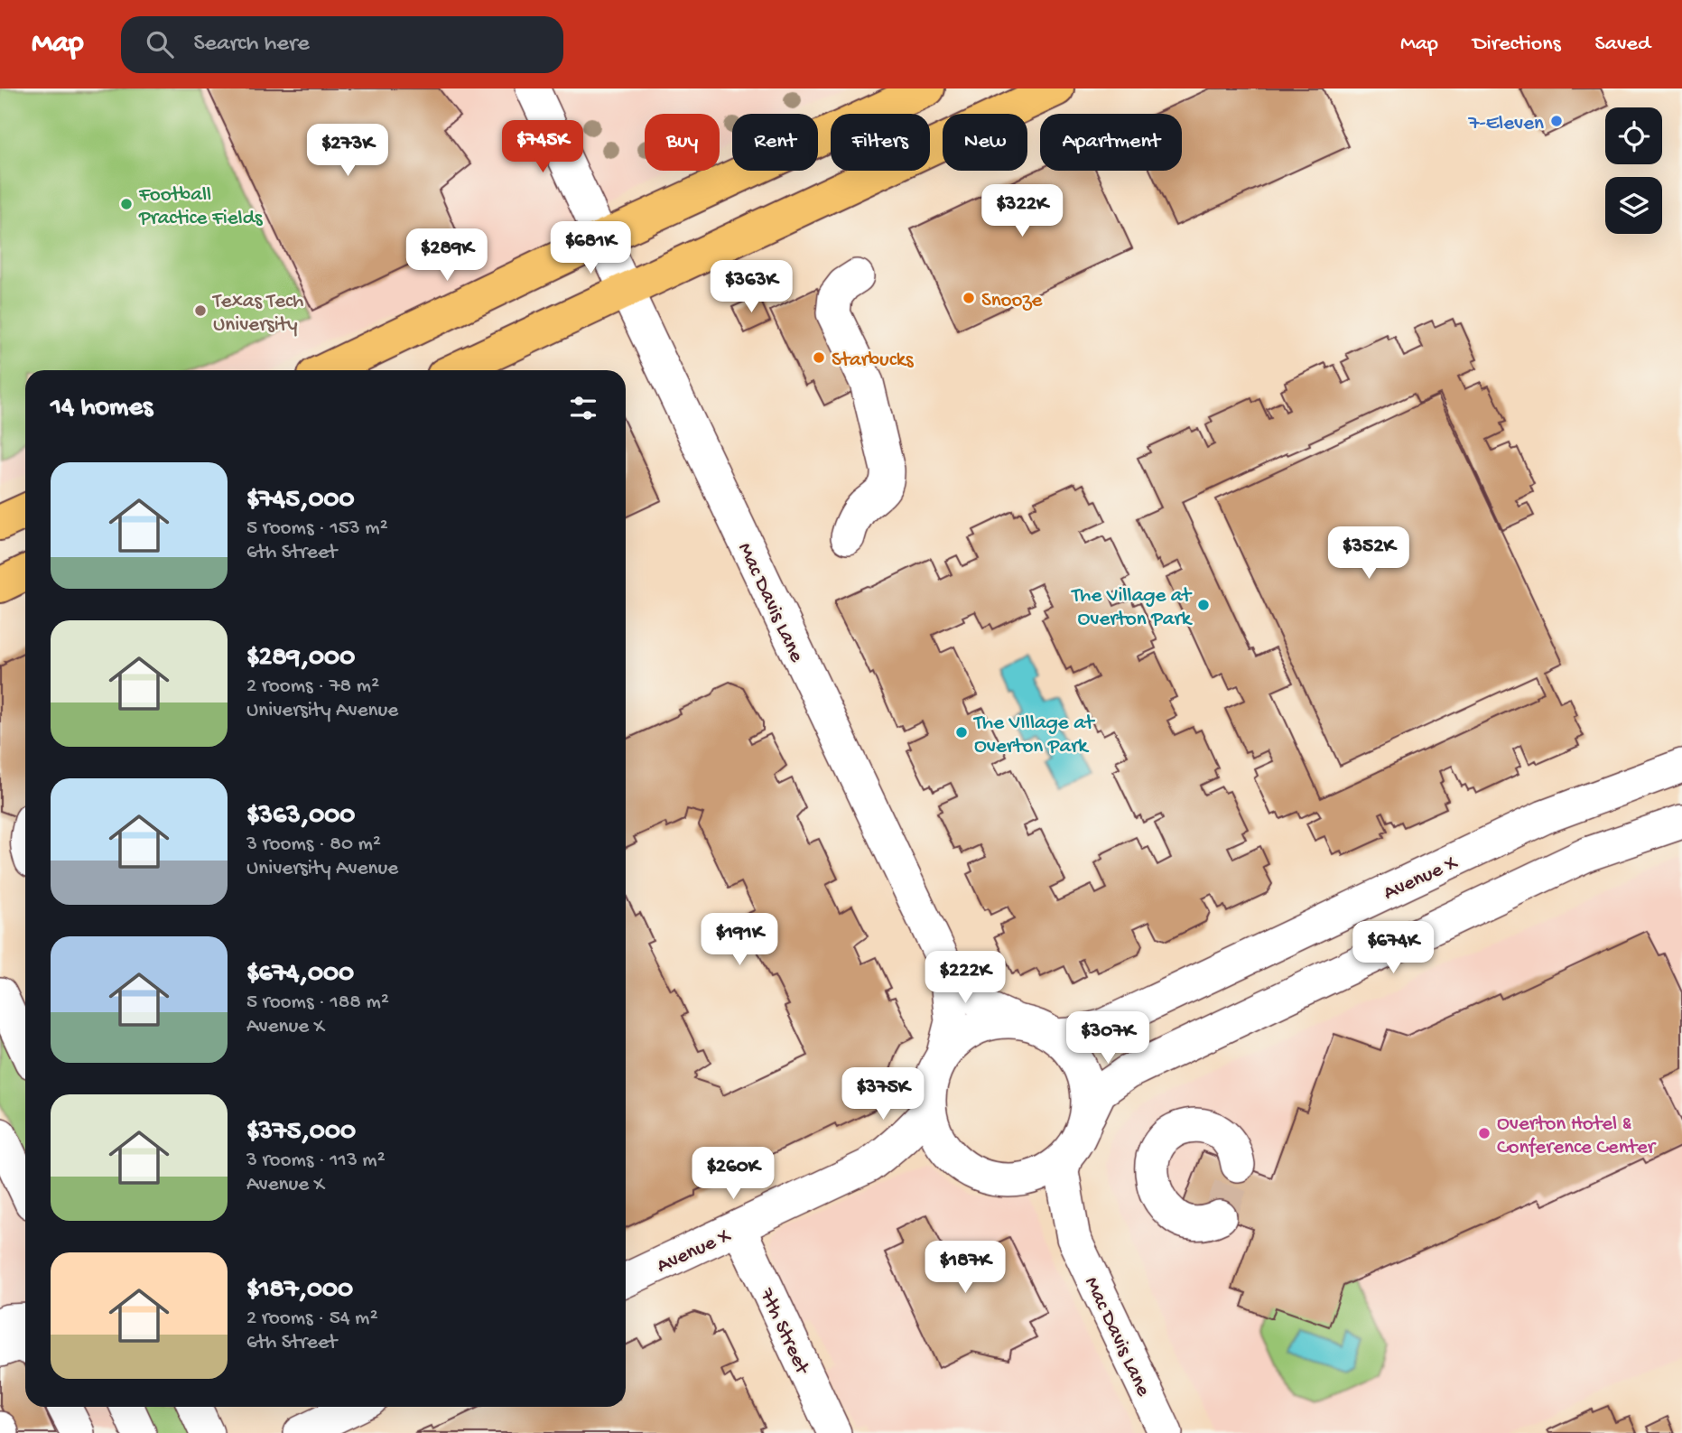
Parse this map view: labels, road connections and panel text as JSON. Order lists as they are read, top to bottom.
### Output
{
  "streets": {
    "street": ["Mac Davis Lane", "Avenue X", "7th Street"]
  },
  "crossings": [
    ["Avenue X", "7th Street"]
  ],
  "places": [
    "7-Eleven",
    "Football Practice Fields",
    "Snooze",
    "Texas Tech University",
    "Starbucks",
    "The Village at Overton Park",
    "The VIllage at Overton Park",
    "Overton Hotel & Conference Center"
  ],
  "page": {
    "header": "Map",
    "search": "Search here",
    "nav": ["Map", "Directions", "Saved"],
    "chip": [
      "Buy",
      "Rent",
      "Filters",
      "New",
      "Apartment"
    ],
    "price": [
      "$745K",
      "$273K",
      "$322K",
      "$681K",
      "$289K",
      "$363K",
      "$352K",
      "$191K",
      "$674K",
      "$222K",
      "$307K",
      "$375K",
      "$260K",
      "$187K"
    ],
    "heading": "14 homes",
    "list": [
      {
        "name": "$745,000",
        "note": "5 rooms · 153 m² · 6th Street"
      },
      {
        "name": "$289,000",
        "note": "2 rooms · 78 m² · University Avenue"
      },
      {
        "name": "$363,000",
        "note": "3 rooms · 80 m² · University Avenue"
      },
      {
        "name": "$674,000",
        "note": "5 rooms · 188 m² · Avenue X"
      },
      {
        "name": "$375,000",
        "note": "3 rooms · 113 m² · Avenue X"
      },
      {
        "name": "$187,000",
        "note": "2 rooms · 54 m² · 6th Street"
      }
    ]
  }
}
